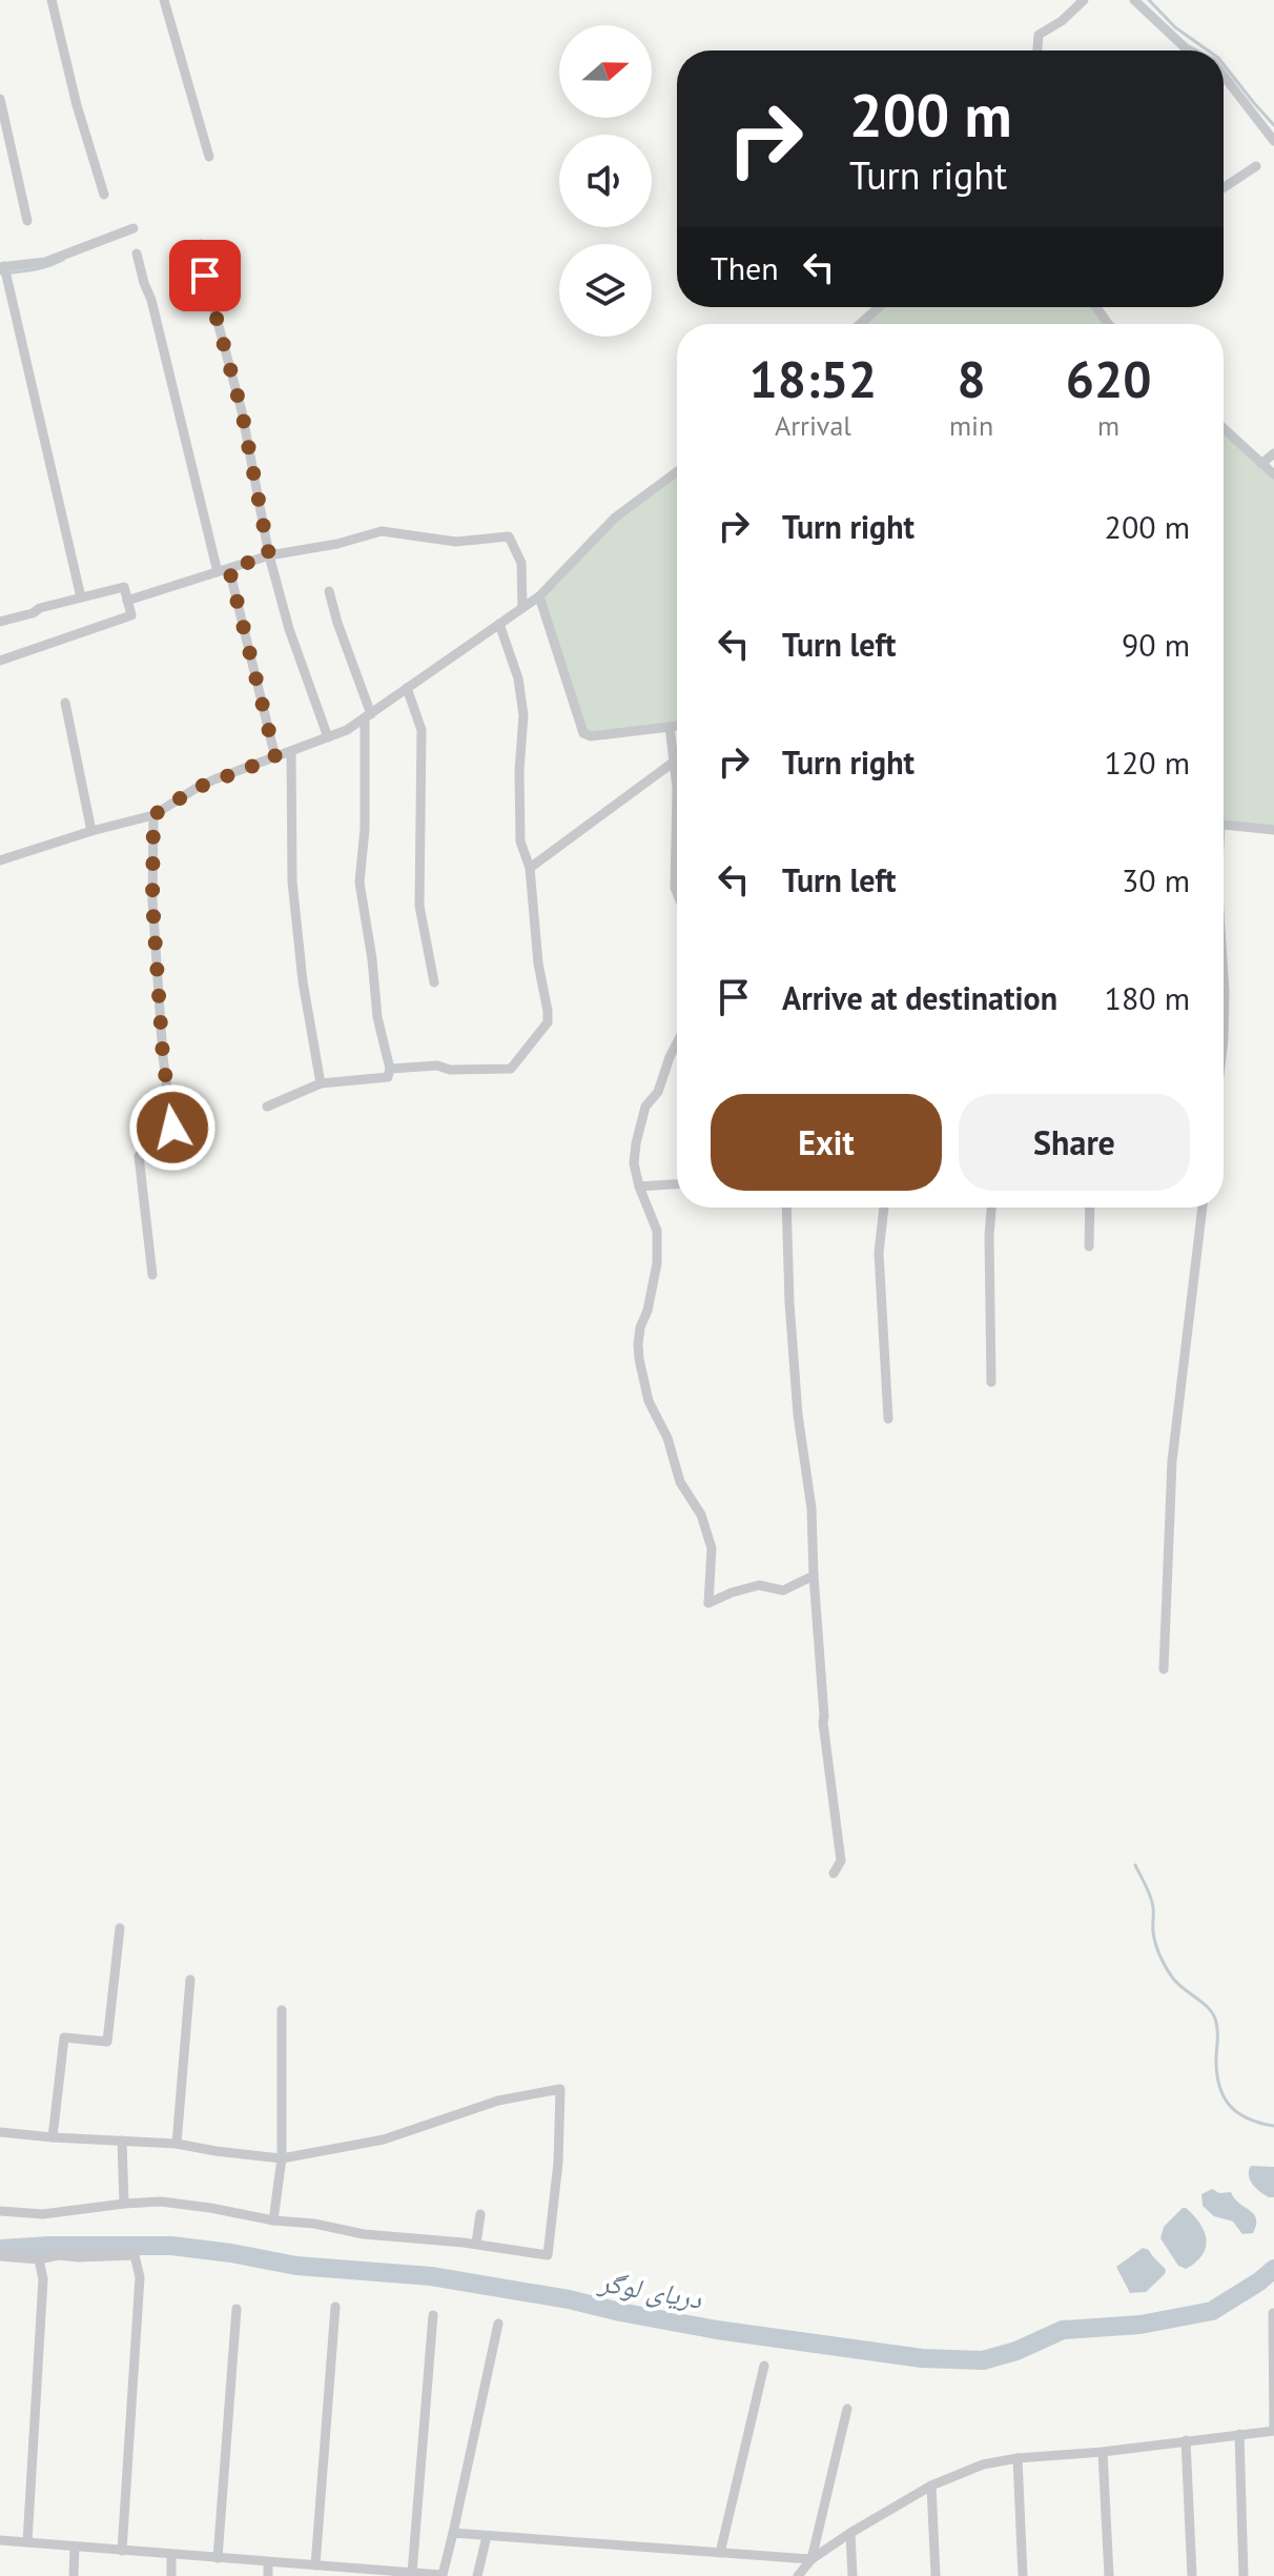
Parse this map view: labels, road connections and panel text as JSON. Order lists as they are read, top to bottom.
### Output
{
  "water": ["دریای لوگر"],
  "north": "right",
  "page": {
    "turn": ["200 m", "Turn right"],
    "then": "Then",
    "eta": [
      "18:52",
      "Arrival",
      "8",
      "min",
      "620",
      "m"
    ],
    "list": [
      {
        "name": "Turn right",
        "value": "200 m"
      },
      {
        "name": "Turn left",
        "value": "90 m"
      },
      {
        "name": "Turn right",
        "value": "120 m"
      },
      {
        "name": "Turn left",
        "value": "30 m"
      },
      {
        "name": "Arrive at destination",
        "value": "180 m"
      }
    ],
    "buttons": ["Exit", "Share"]
  }
}
